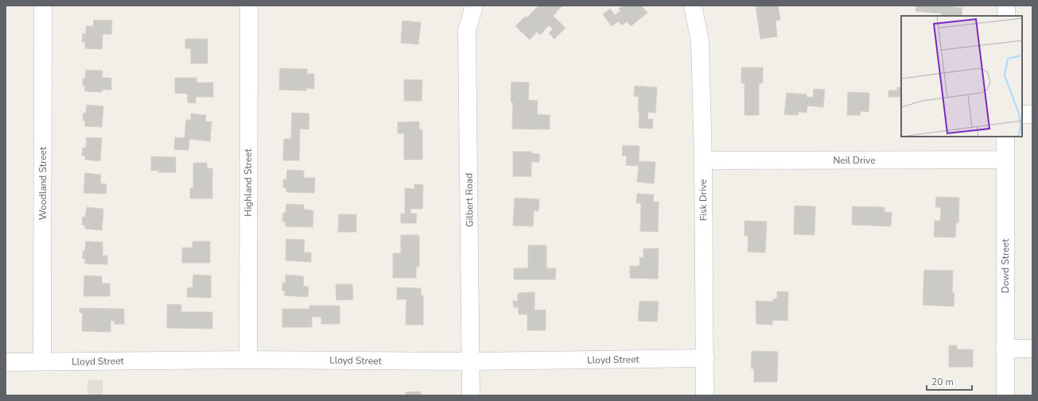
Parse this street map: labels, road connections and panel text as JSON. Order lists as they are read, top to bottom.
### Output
{
  "streets": {
    "street": [
      "Neil Drive",
      "Highland Street",
      "Woodland Street",
      "Gilbert Road",
      "Fisk Drive",
      "Dowd Street",
      "Lloyd Street"
    ]
  },
  "crossings": [
    ["Neil Drive", "Fisk Drive"],
    ["Neil Drive", "Dowd Street"],
    ["Highland Street", "Lloyd Street"],
    ["Woodland Street", "Lloyd Street"],
    ["Gilbert Road", "Lloyd Street"],
    ["Fisk Drive", "Lloyd Street"]
  ],
  "scale_bar": "20 m"
}
